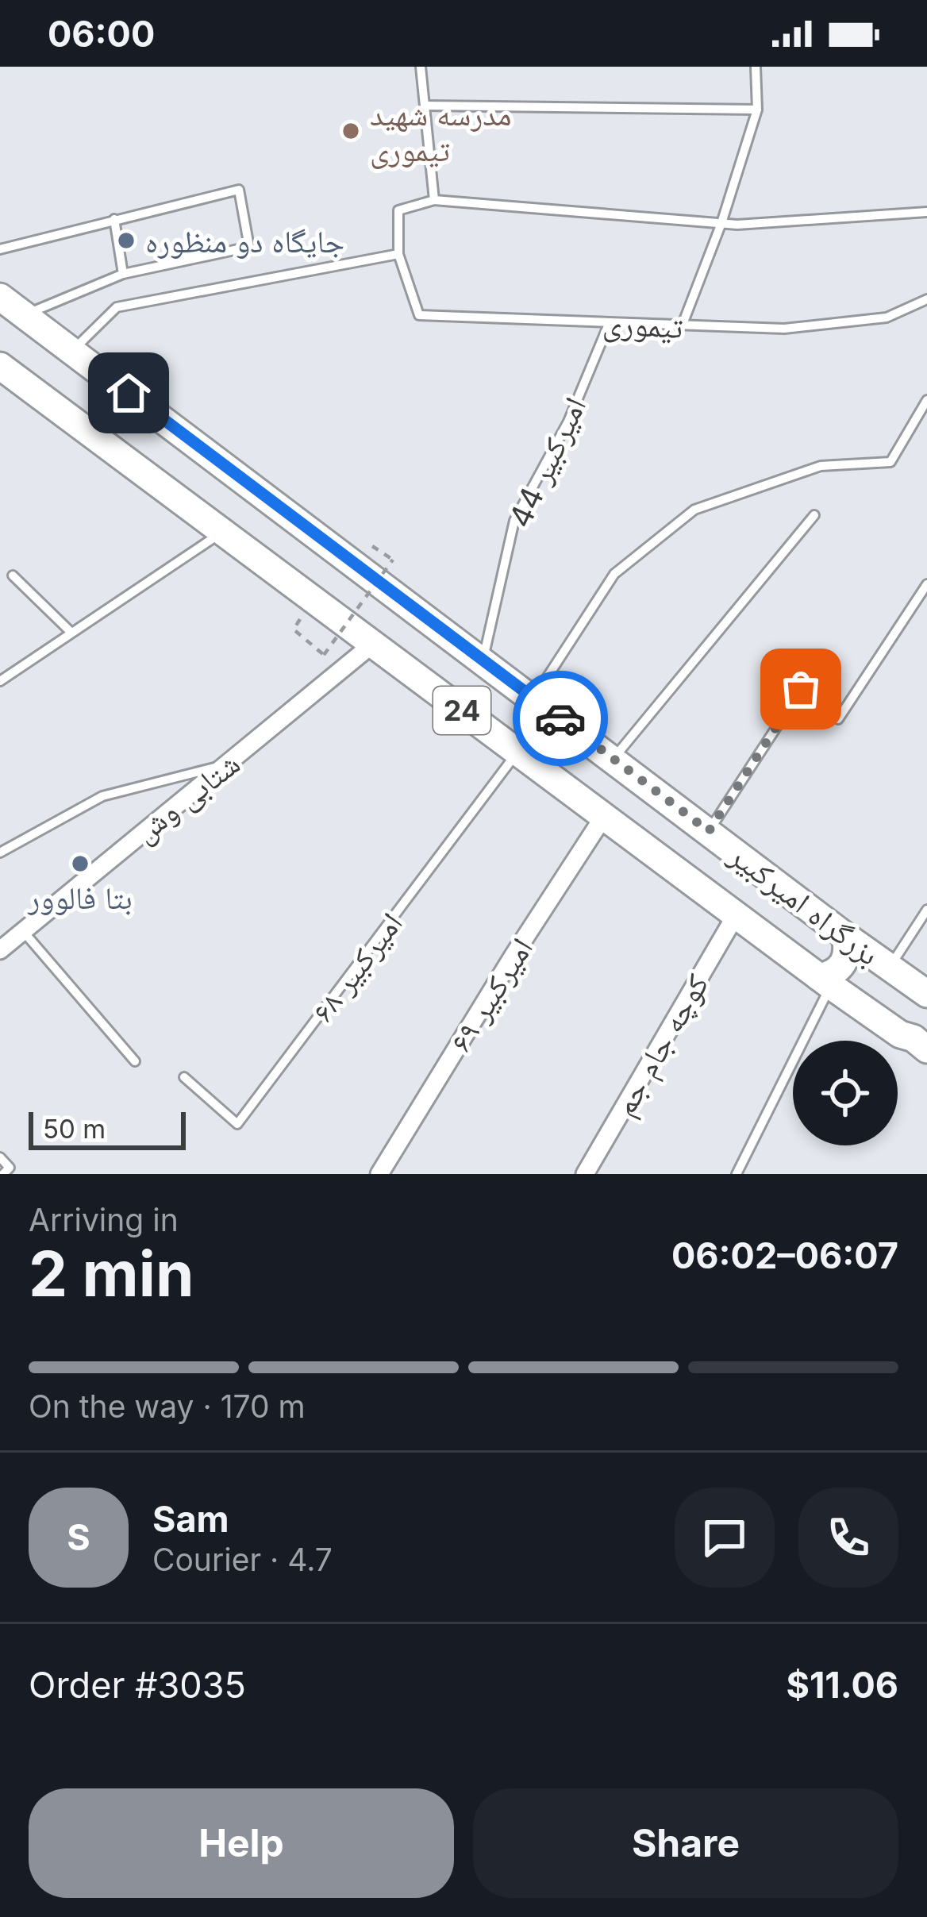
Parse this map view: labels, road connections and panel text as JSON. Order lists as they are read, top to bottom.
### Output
{
  "streets": {
    "main road": ["24", "بزرگراه امیرکبیر"],
    "street": ["شتابی وش", "امیرکبیر ۶۹", "کوچه جام جم"],
    "lane": ["تیموری", "امیرکبیر 44", "امیرکبیر ۶۸"]
  },
  "crossings": [
    ["تیموری", "امیرکبیر 44"],
    ["امیرکبیر 44", "بزرگراه امیرکبیر"],
    ["شتابی وش", "بزرگراه امیرکبیر"],
    ["بزرگراه امیرکبیر", "امیرکبیر ۶۸"],
    ["بزرگراه امیرکبیر", "امیرکبیر ۶۹"],
    ["بزرگراه امیرکبیر", "کوچه جام جم"]
  ],
  "places": ["مدرسه شهید تیموری", "جایگاه دو منظوره", "بتا فالوور"],
  "scale_bar": "50 m",
  "page": {
    "status": "06:00",
    "scale": "50 m",
    "heading": ["2 min", "Arriving in", "06:02–06:07"],
    "panel": [
      "Sam",
      "Courier · 4.7",
      "Order #3035",
      "$11.06"
    ],
    "bar": "On the way · 170 m",
    "round": "S",
    "buttons": ["Help", "Share"]
  }
}
